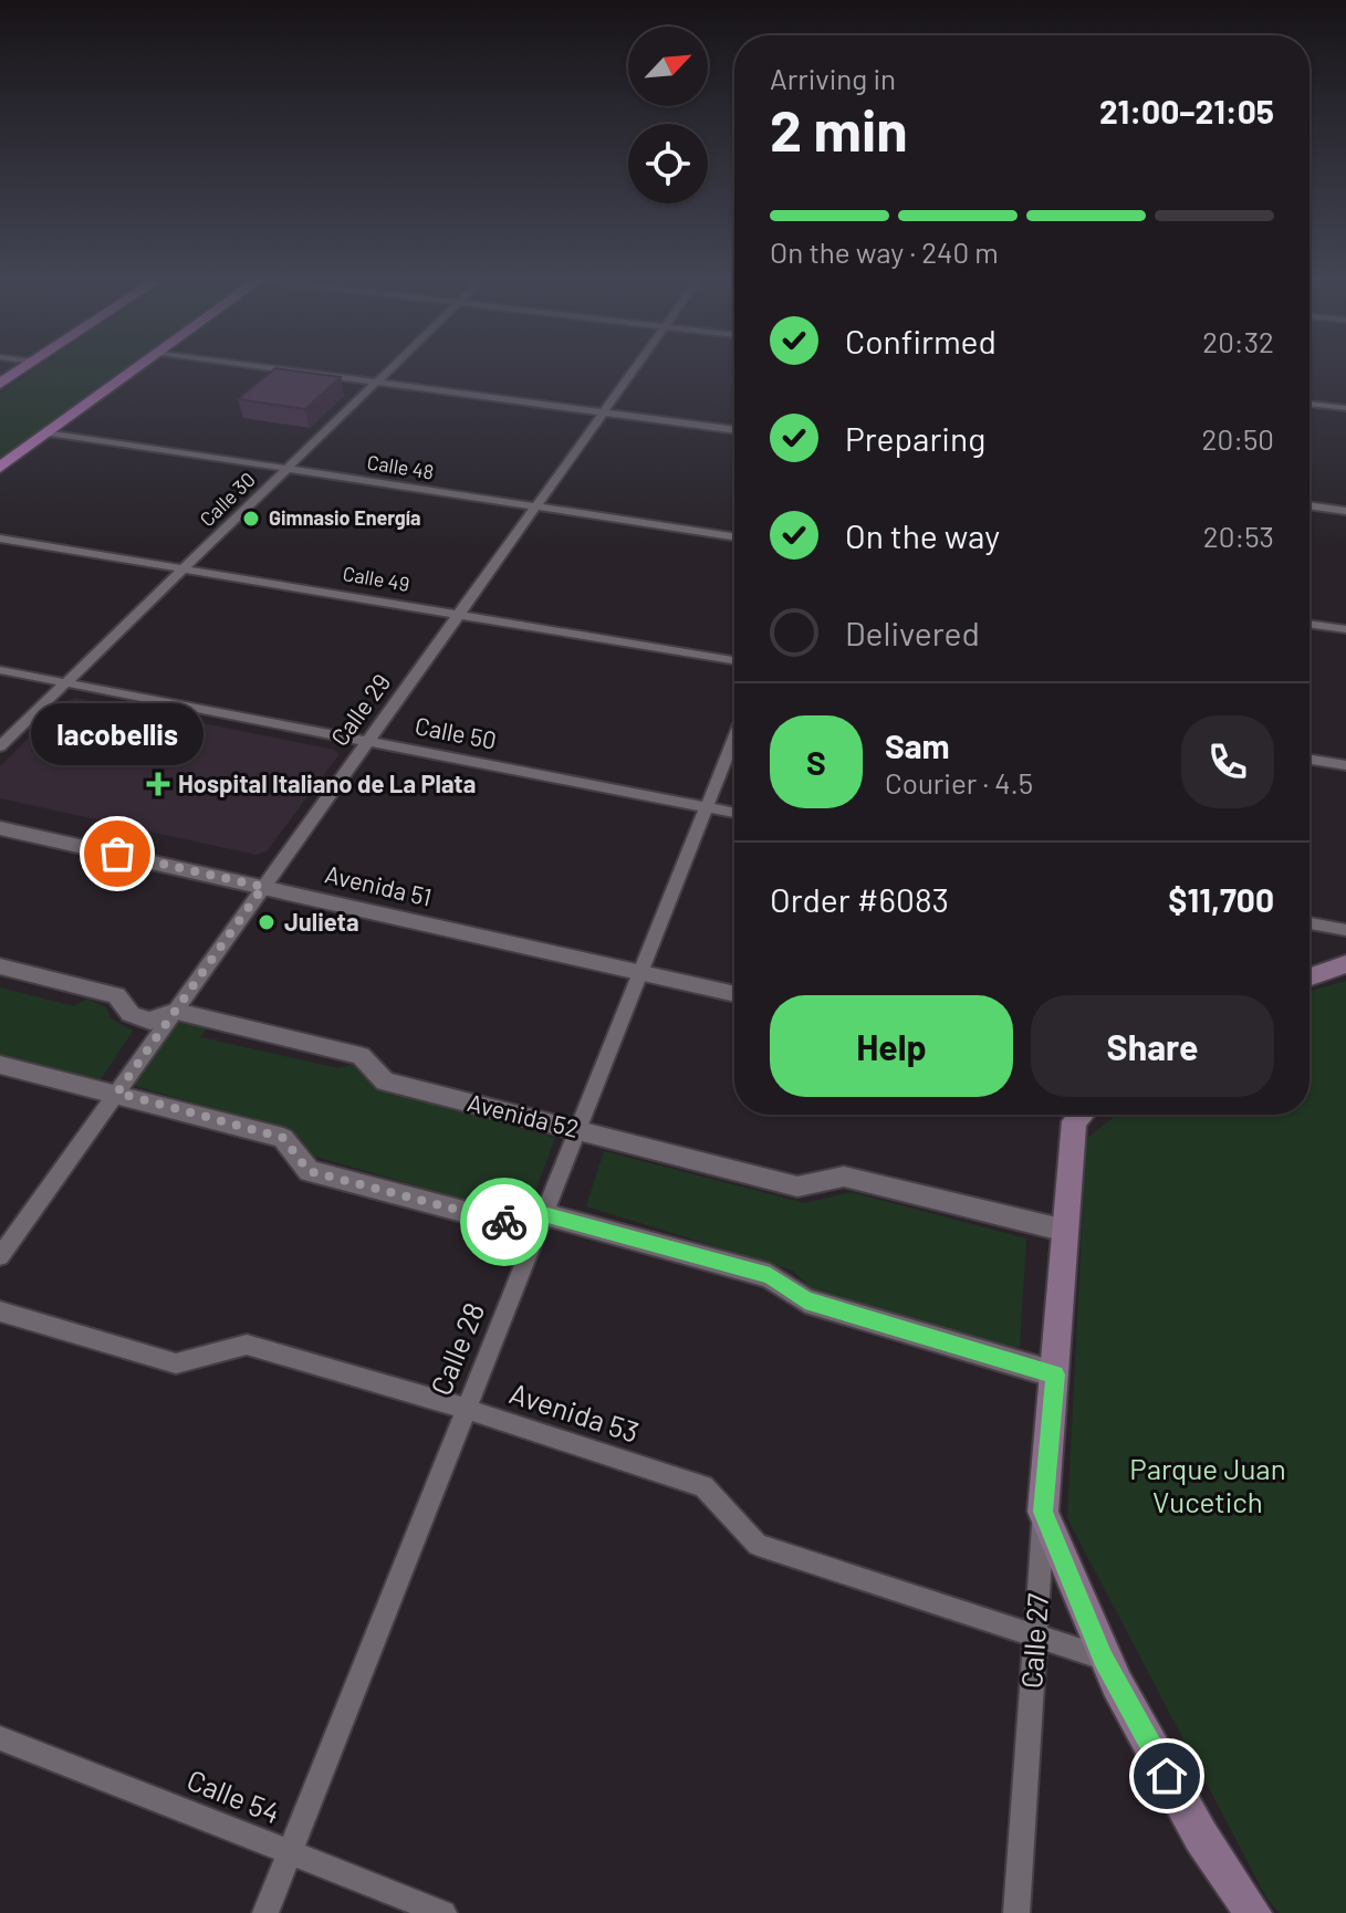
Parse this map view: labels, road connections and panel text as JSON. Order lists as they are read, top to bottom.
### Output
{
  "streets": {
    "main road": ["Calle 27"],
    "street": [
      "Calle 48",
      "Calle 30",
      "Calle 49",
      "Calle 29",
      "Calle 50",
      "Avenida 51",
      "Avenida 52",
      "Calle 28",
      "Avenida 53",
      "Calle 54"
    ]
  },
  "crossings": [
    ["Calle 48", "Calle 30"],
    ["Calle 48", "Calle 29"],
    ["Calle 30", "Calle 49"],
    ["Calle 30", "Calle 50"],
    ["Calle 49", "Calle 29"],
    ["Calle 29", "Calle 50"],
    ["Calle 29", "Avenida 51"],
    ["Calle 29", "Avenida 52"],
    ["Calle 50", "Calle 28"],
    ["Avenida 51", "Calle 28"],
    ["Avenida 52", "Calle 28"],
    ["Avenida 52", "Calle 27"],
    ["Calle 28", "Avenida 53"],
    ["Calle 28", "Calle 54"],
    ["Avenida 53", "Calle 27"]
  ],
  "parks": ["Parque Juan Vucetich"],
  "places": {
    "other": ["Gimnasio Energía", "Iacobellis", "Julieta"],
    "health": ["Hospital Italiano de La Plata"]
  },
  "north": "top right",
  "page": {
    "heading": ["2 min", "Arriving in", "21:00–21:05"],
    "panel": [
      "Sam",
      "Courier · 4.5",
      "Order #6083",
      "$11,700"
    ],
    "bar": "On the way · 240 m",
    "list": [
      ["Confirmed", "20:32"],
      ["Preparing", "20:50"],
      ["On the way", "20:53"],
      "Delivered"
    ],
    "bubble": "Iacobellis",
    "round": "S",
    "buttons": ["Help", "Share"]
  }
}
